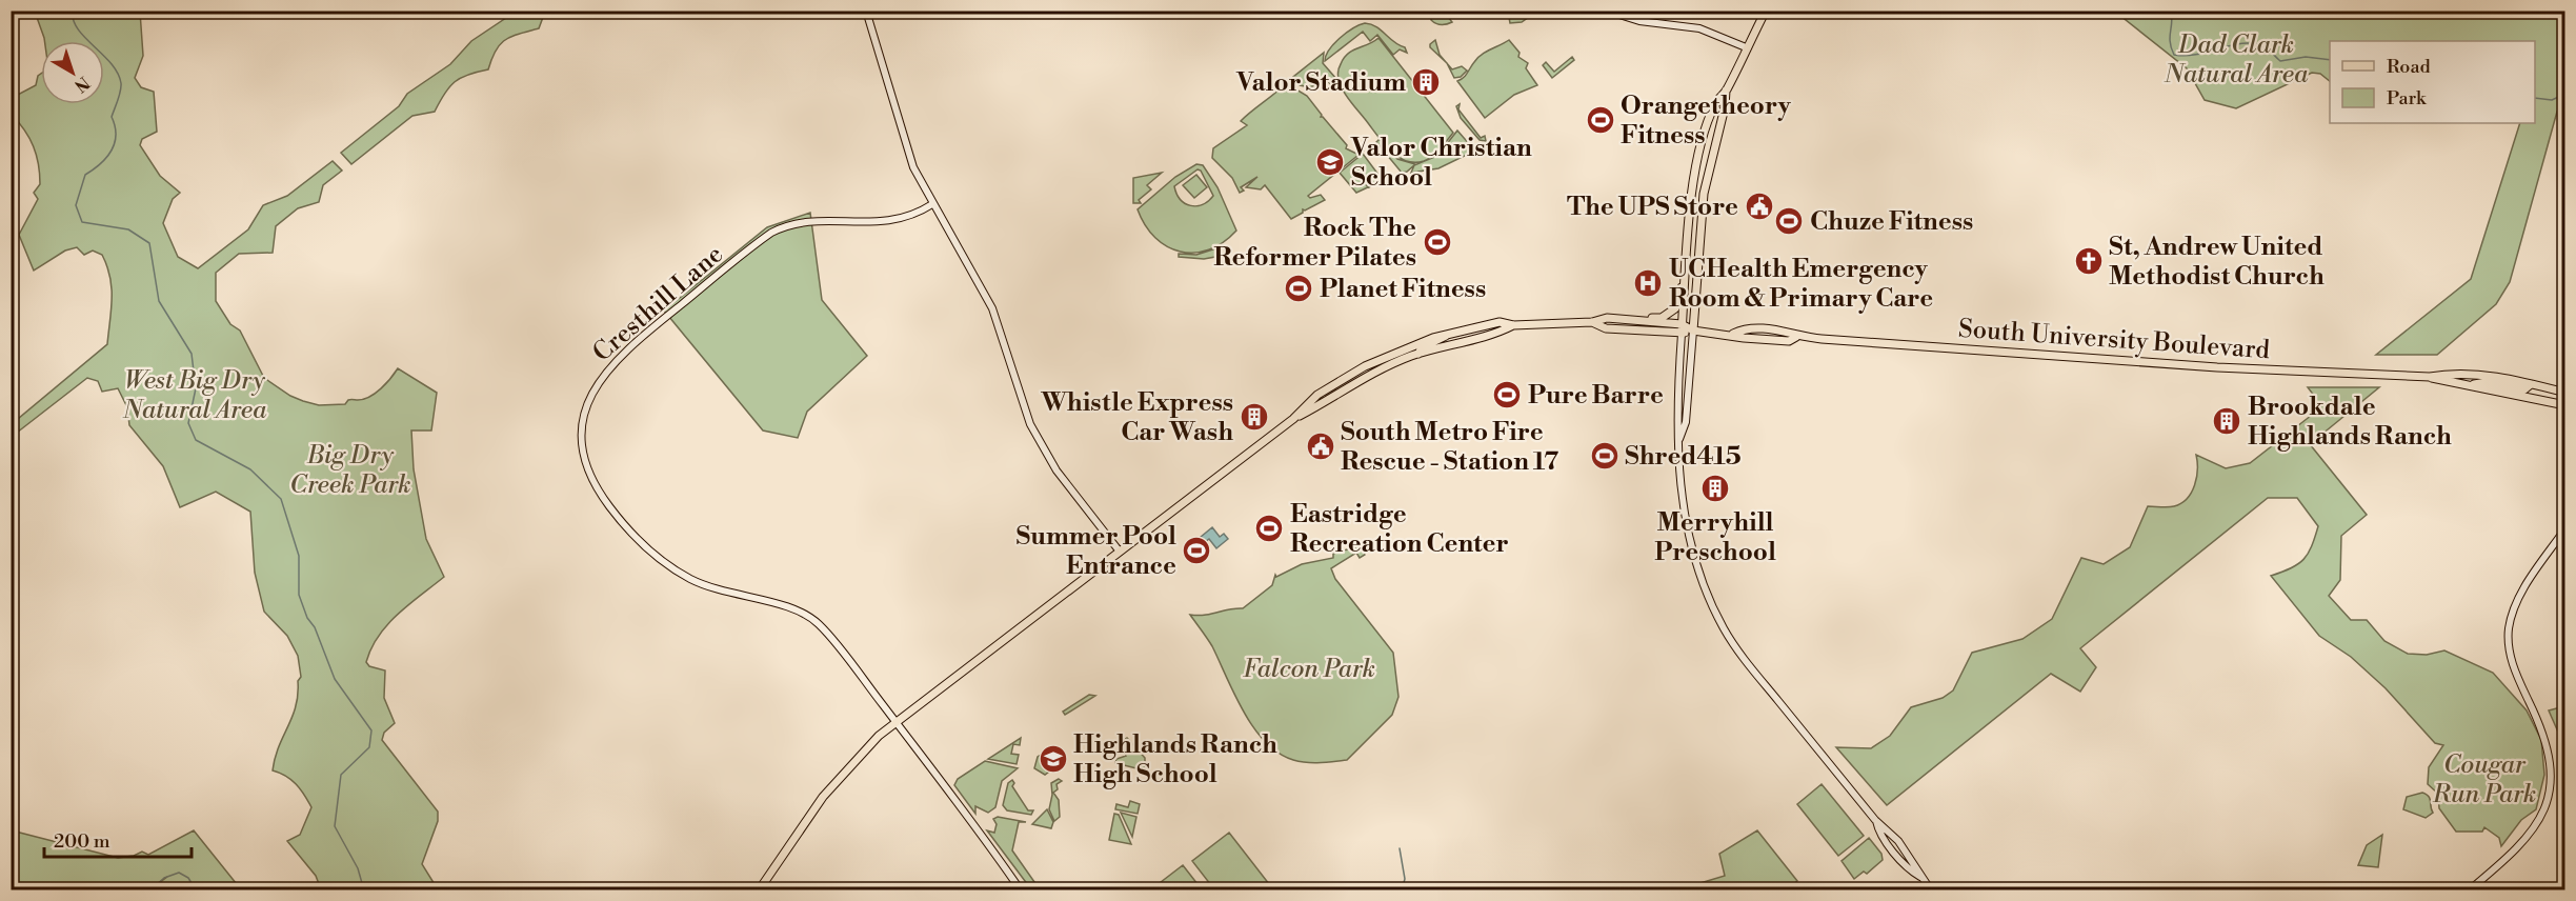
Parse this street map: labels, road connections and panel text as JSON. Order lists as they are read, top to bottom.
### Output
{
  "streets": {
    "main road": ["South University Boulevard"],
    "street": ["Cresthill Lane"]
  },
  "crossings": [
    ["Cresthill Lane", "South University Boulevard"]
  ],
  "parks": [
    "Dad Clark Natural Area",
    "West Big Dry Natural Area",
    "Big Dry Creek Park",
    "Falcon Park",
    "Cougar Run Park"
  ],
  "places": {
    "building": [
      "Valor Stadium",
      "Whistle Express Car Wash",
      "Brookdale Highlands Ranch",
      "Merryhill Preschool"
    ],
    "sports": [
      "Orangetheory Fitness",
      "Chuze Fitness",
      "Rock The Reformer Pilates",
      "Planet Fitness",
      "Pure Barre",
      "Shred415",
      "Eastridge Recreation Center",
      "Summer Pool Entrance"
    ],
    "school or university": ["Valor Christian School", "Highlands Ranch High School"],
    "public building": ["The UPS Store", "South Metro Fire Rescue - Station 17"],
    "church": ["St, Andrew United Methodist Church"],
    "hospital": ["UCHealth Emergency Room & Primary Care"]
  },
  "legend": ["Road", "Park"],
  "scale_bar": "200 m",
  "north": "bottom right"
}
